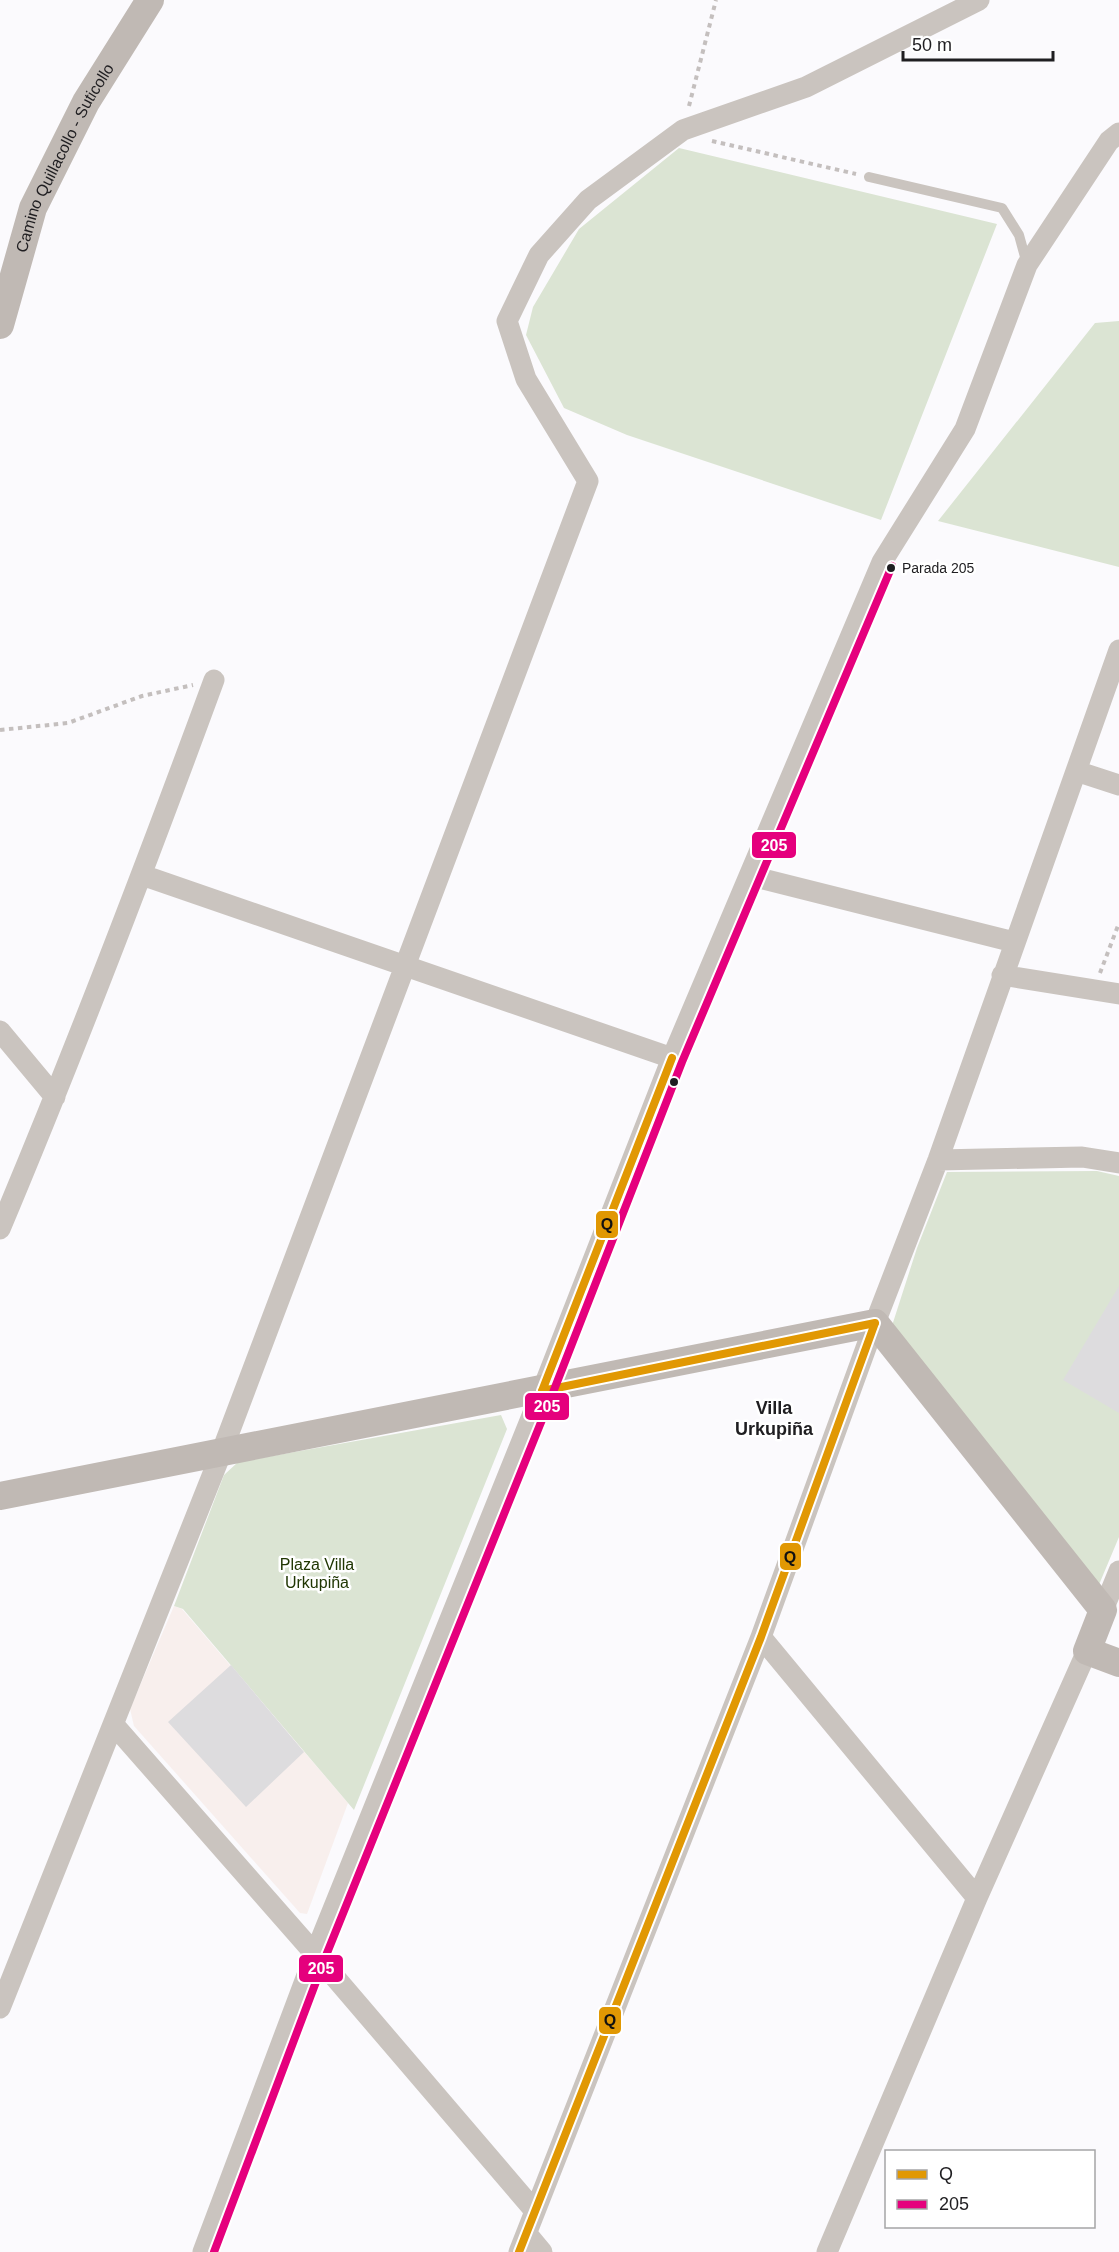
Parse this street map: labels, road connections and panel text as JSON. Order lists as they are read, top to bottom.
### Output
{
  "streets": {
    "street": ["Camino Quillacollo - Suticollo"]
  },
  "districts": ["Villa Urkupiña"],
  "parks": ["Plaza Villa Urkupiña"],
  "places": ["Parada 205"],
  "lines": ["transit line 205", "transit line Q"],
  "legend": ["Q", "205"],
  "scale_bar": "50 m"
}
